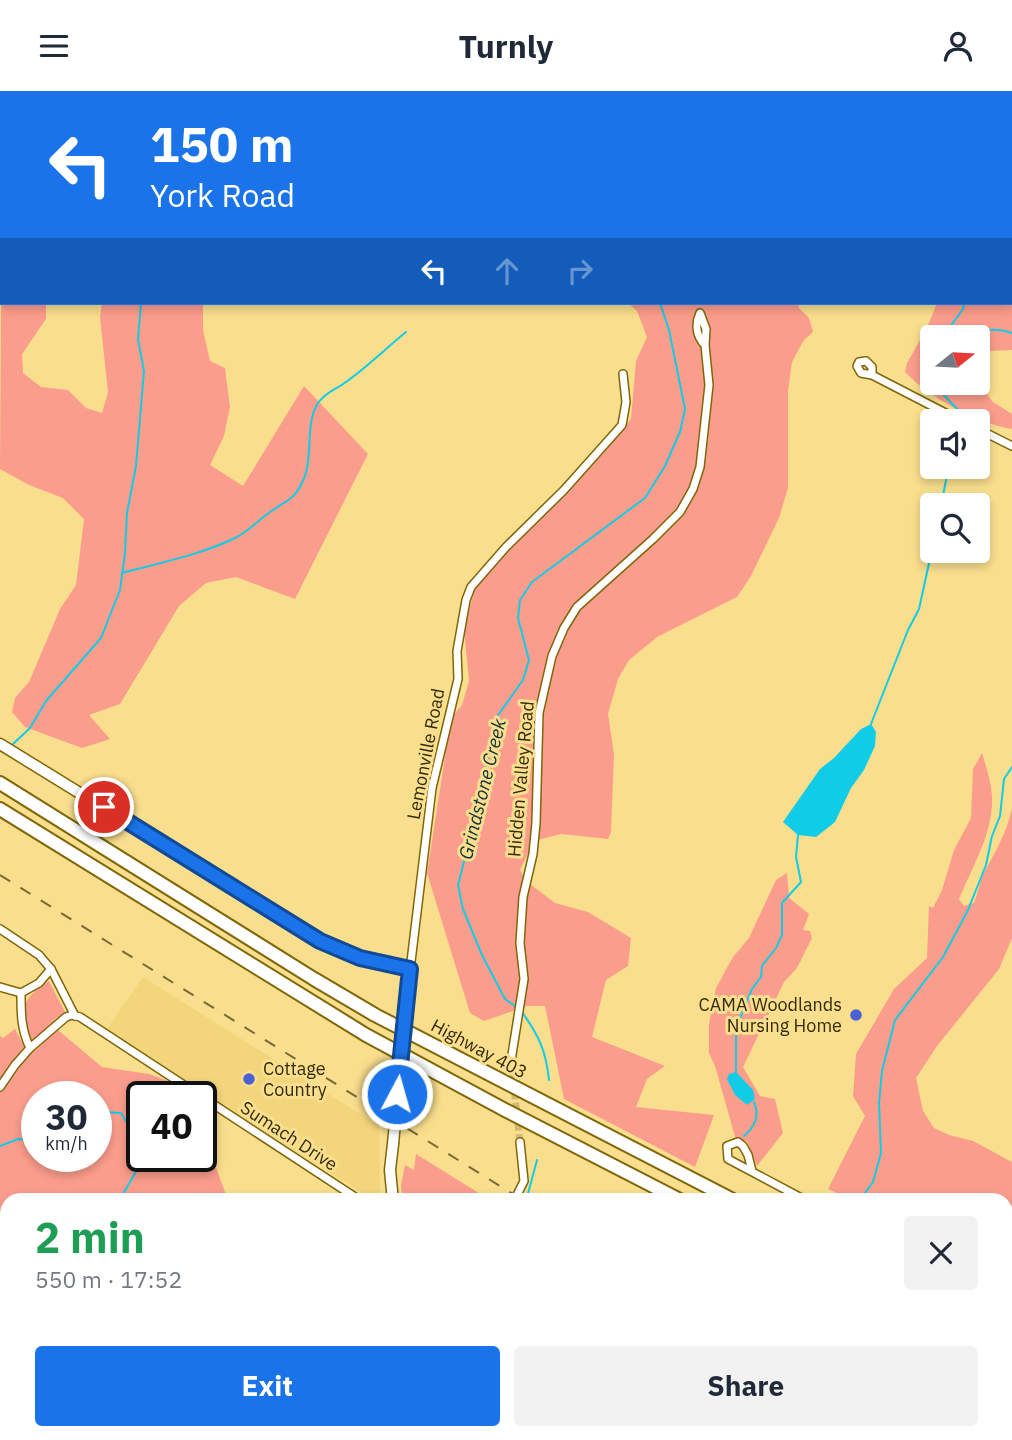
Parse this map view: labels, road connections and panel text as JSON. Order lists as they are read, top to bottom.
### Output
{
  "streets": {
    "highway": ["Highway 403"],
    "street": ["Lemonville Road", "Hidden Valley Road", "Sumach Drive"]
  },
  "water": ["Grindstone Creek"],
  "places": ["CAMA Woodlands Nursing Home", "Cottage Country"],
  "north": "right",
  "page": {
    "header": "Turnly",
    "turn": ["150 m", "York Road"],
    "speed": "30 km/h",
    "limit": "40",
    "heading": ["2 min", "550 m · 17:52"],
    "buttons": ["Exit", "Share"]
  }
}
